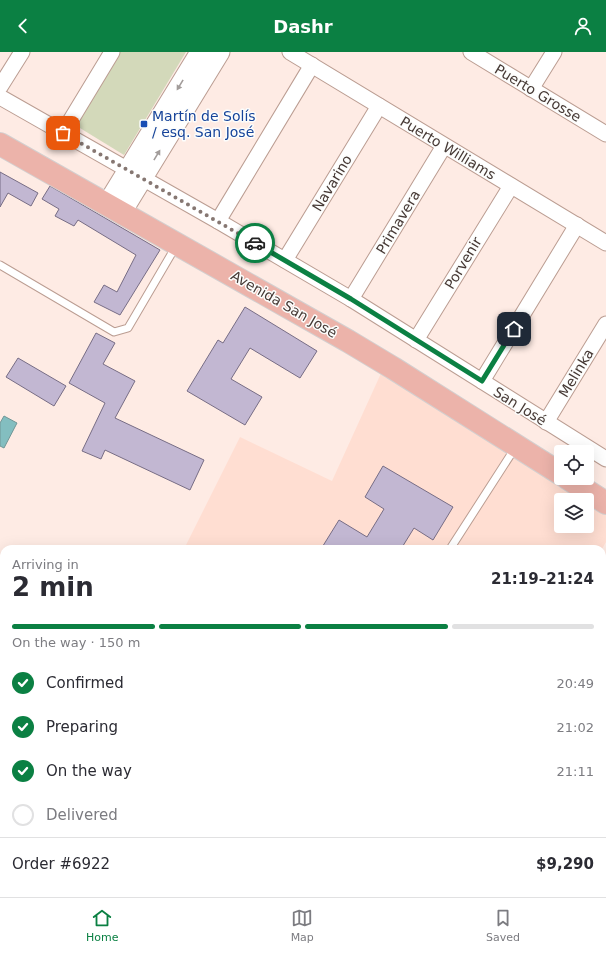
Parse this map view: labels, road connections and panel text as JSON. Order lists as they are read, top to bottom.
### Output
{
  "streets": {
    "main road": ["Avenida San José"],
    "street": [
      "Puerto Grosse",
      "Puerto Williams",
      "Navarino",
      "Primavera",
      "Porvenir",
      "Melinka",
      "San José"
    ]
  },
  "crossings": [
    ["Puerto Williams", "Navarino"],
    ["Puerto Williams", "Primavera"],
    ["Puerto Williams", "Porvenir"],
    ["Navarino", "San José"],
    ["Primavera", "San José"],
    ["Porvenir", "San José"],
    ["Melinka", "San José"]
  ],
  "places": {
    "transit": ["Martín de Solís / esq. San José"]
  },
  "page": {
    "header": "Dashr",
    "heading": ["2 min", "Arriving in", "21:19–21:24"],
    "panel": ["Order #6922", "$9,290"],
    "bar": "On the way · 150 m",
    "list": [
      ["Confirmed", "20:49"],
      ["Preparing", "21:02"],
      ["On the way", "21:11"],
      "Delivered"
    ],
    "tabs": ["Home", "Map", "Saved"]
  }
}
